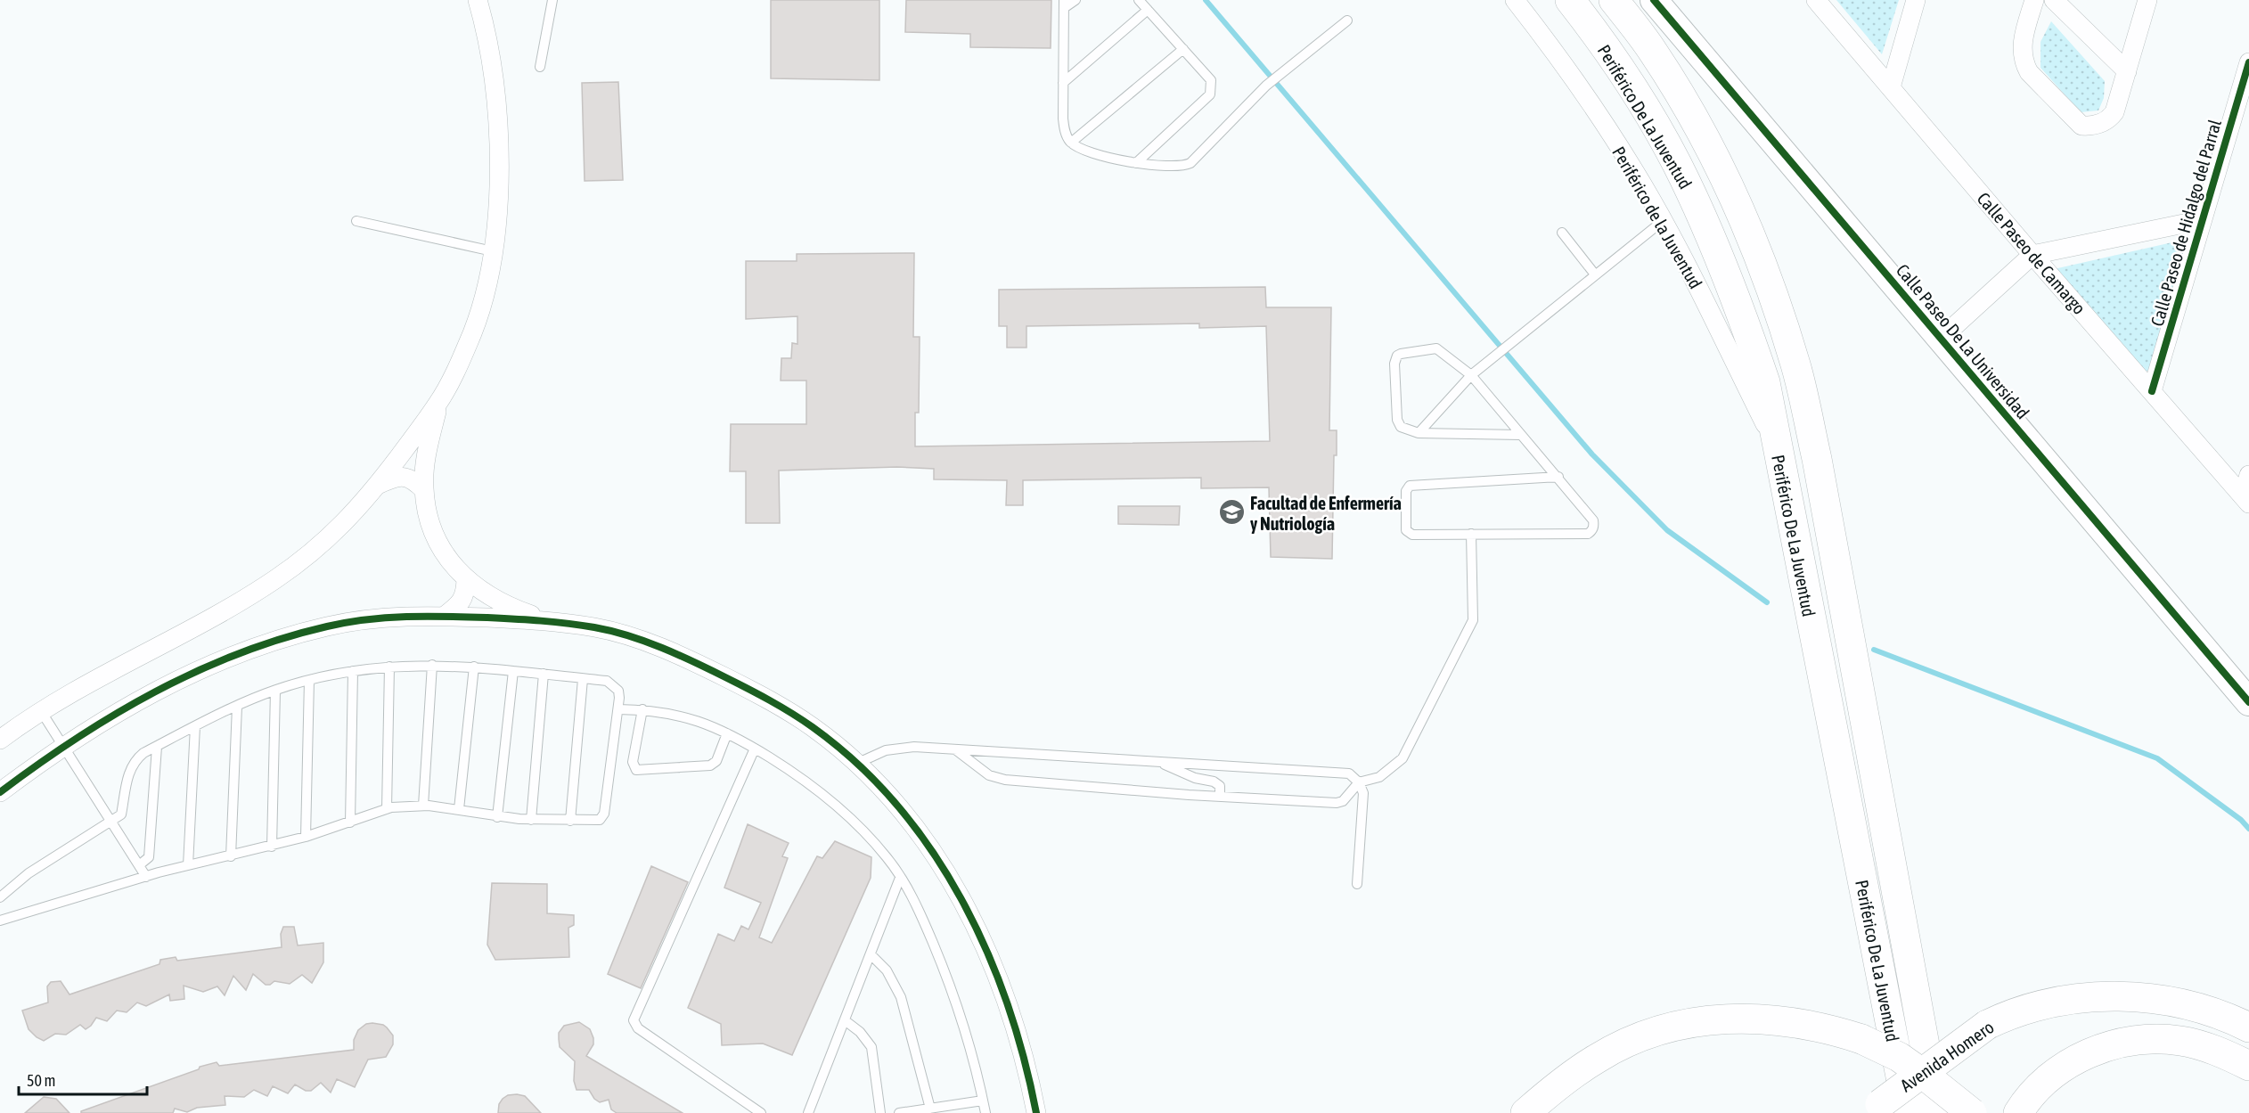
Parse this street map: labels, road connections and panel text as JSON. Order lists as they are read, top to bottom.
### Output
{
  "streets": {
    "main road": ["Periférico De La Juventud", "Avenida Homero"],
    "street": [
      "Periférico de la Juventud",
      "Calle Paseo de Hidalgo del Parral",
      "Calle Paseo de Camargo",
      "Calle Paseo De La Universidad"
    ]
  },
  "crossings": [
    ["Periférico De La Juventud", "Periférico de la Juventud"],
    ["Calle Paseo de Hidalgo del Parral", "Calle Paseo de Camargo"]
  ],
  "places": {
    "school or university": ["Facultad de Enfermería y Nutriología"]
  },
  "scale_bar": "50 m"
}
